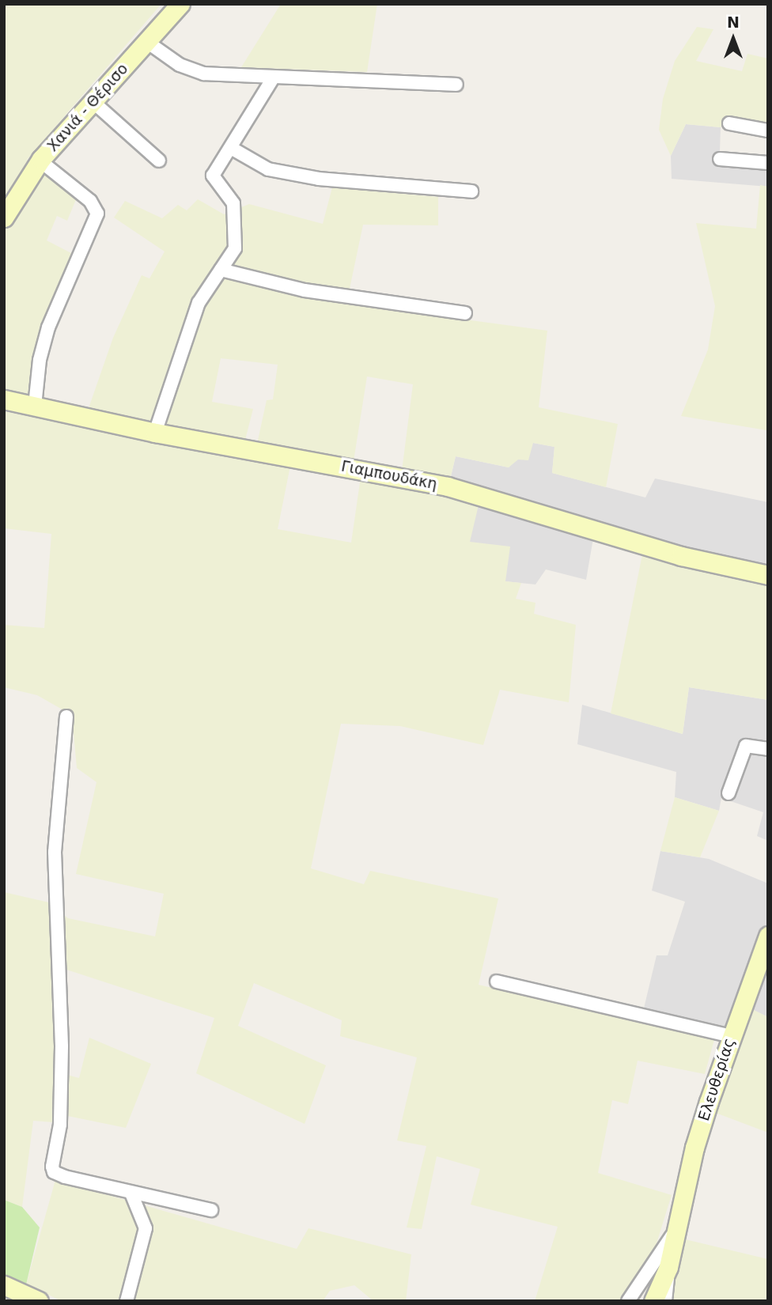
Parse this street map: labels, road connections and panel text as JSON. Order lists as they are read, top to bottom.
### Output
{
  "streets": {
    "main road": ["Χανιά - Θέρισο", "Γιαμπουδάκη", "Ελευθερίας"]
  },
  "north": "top"
}
